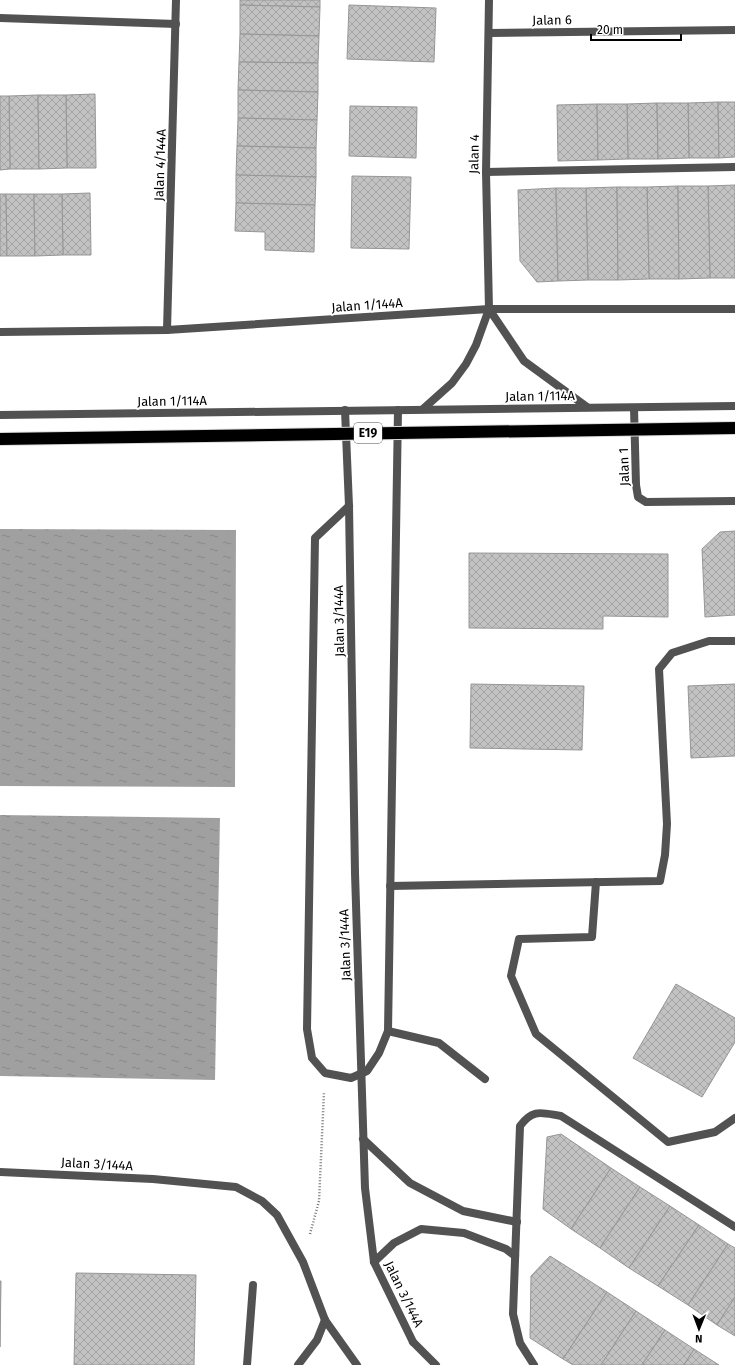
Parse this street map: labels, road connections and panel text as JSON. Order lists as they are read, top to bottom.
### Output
{
  "streets": {
    "highway": ["E19"],
    "street": [
      "Jalan 6",
      "Jalan 4",
      "Jalan 4/144A",
      "Jalan 1/144A",
      "Jalan 1/114A",
      "Jalan 1",
      "Jalan 3/144A"
    ]
  },
  "crossings": [
    ["Jalan 6", "Jalan 4"],
    ["Jalan 4", "Jalan 1/144A"],
    ["Jalan 4/144A", "Jalan 1/144A"],
    ["Jalan 1/114A", "Jalan 1"]
  ],
  "scale_bar": "20 m",
  "north": "bottom"
}
